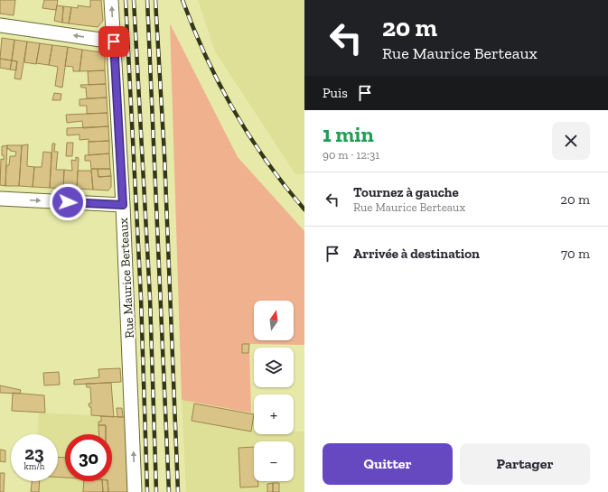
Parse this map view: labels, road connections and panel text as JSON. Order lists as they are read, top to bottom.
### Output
{
  "streets": {
    "street": ["Rue Maurice Berteaux"]
  },
  "one_way": ["Rue Maurice Berteaux"],
  "north": "top",
  "page": {
    "turn": ["20 m", "Rue Maurice Berteaux"],
    "then": "Puis",
    "heading": ["1 min", "90 m · 12:31"],
    "list": [
      {
        "name": "Tournez à gauche",
        "note": "Rue Maurice Berteaux",
        "value": "20 m"
      },
      {
        "name": "Arrivée à destination",
        "value": "70 m"
      }
    ],
    "map_buttons": ["+", "−"],
    "speed": "23 km/h",
    "limit": "30",
    "buttons": ["Quitter", "Partager"]
  }
}
